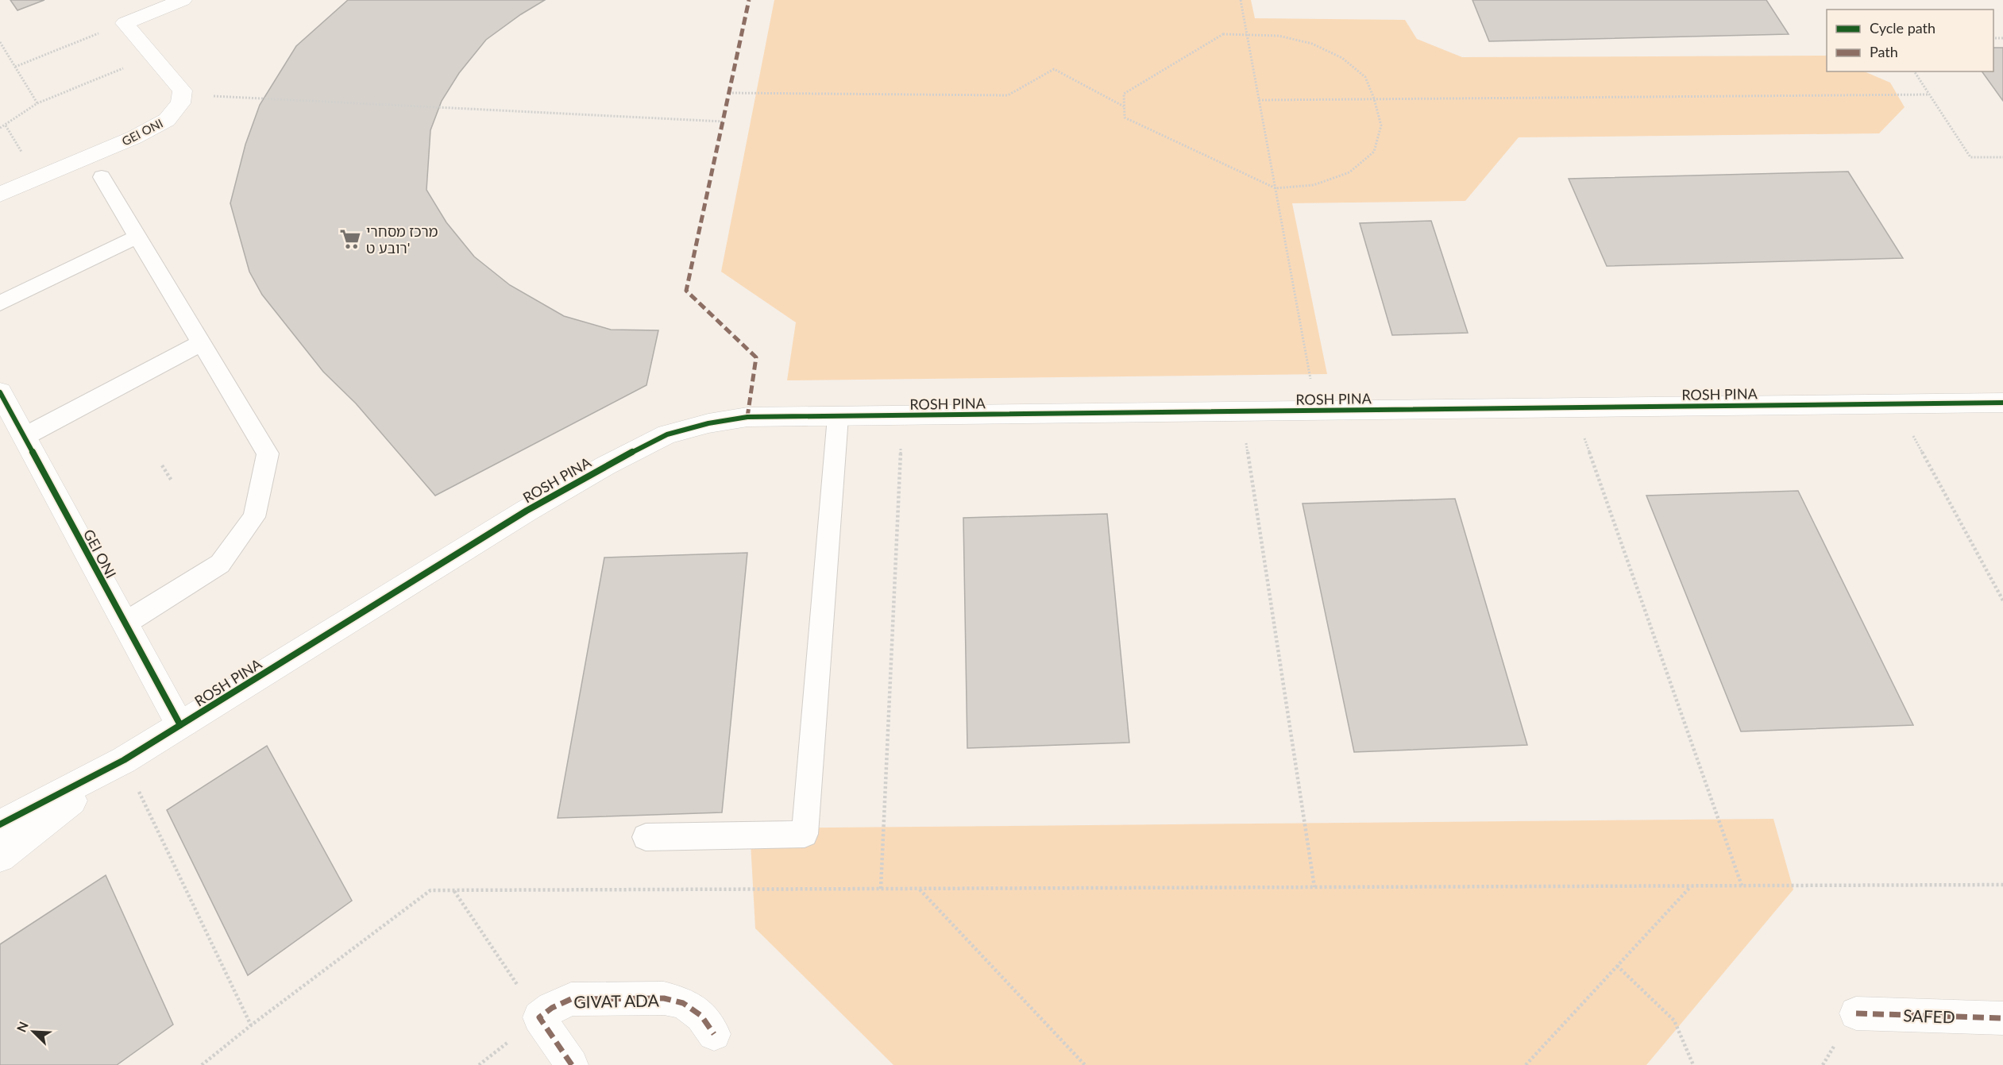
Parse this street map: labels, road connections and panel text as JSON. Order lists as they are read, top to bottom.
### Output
{
  "streets": {
    "street": [
      "GEI ONI",
      "ROSH PINA",
      "GIVAT ADA",
      "SAFED"
    ]
  },
  "crossings": [
    ["GEI ONI", "ROSH PINA"]
  ],
  "places": {
    "supermarket": ["מרכז מסחרי רובע ט'"]
  },
  "legend": ["Cycle path", "Path"],
  "north": "top left"
}
